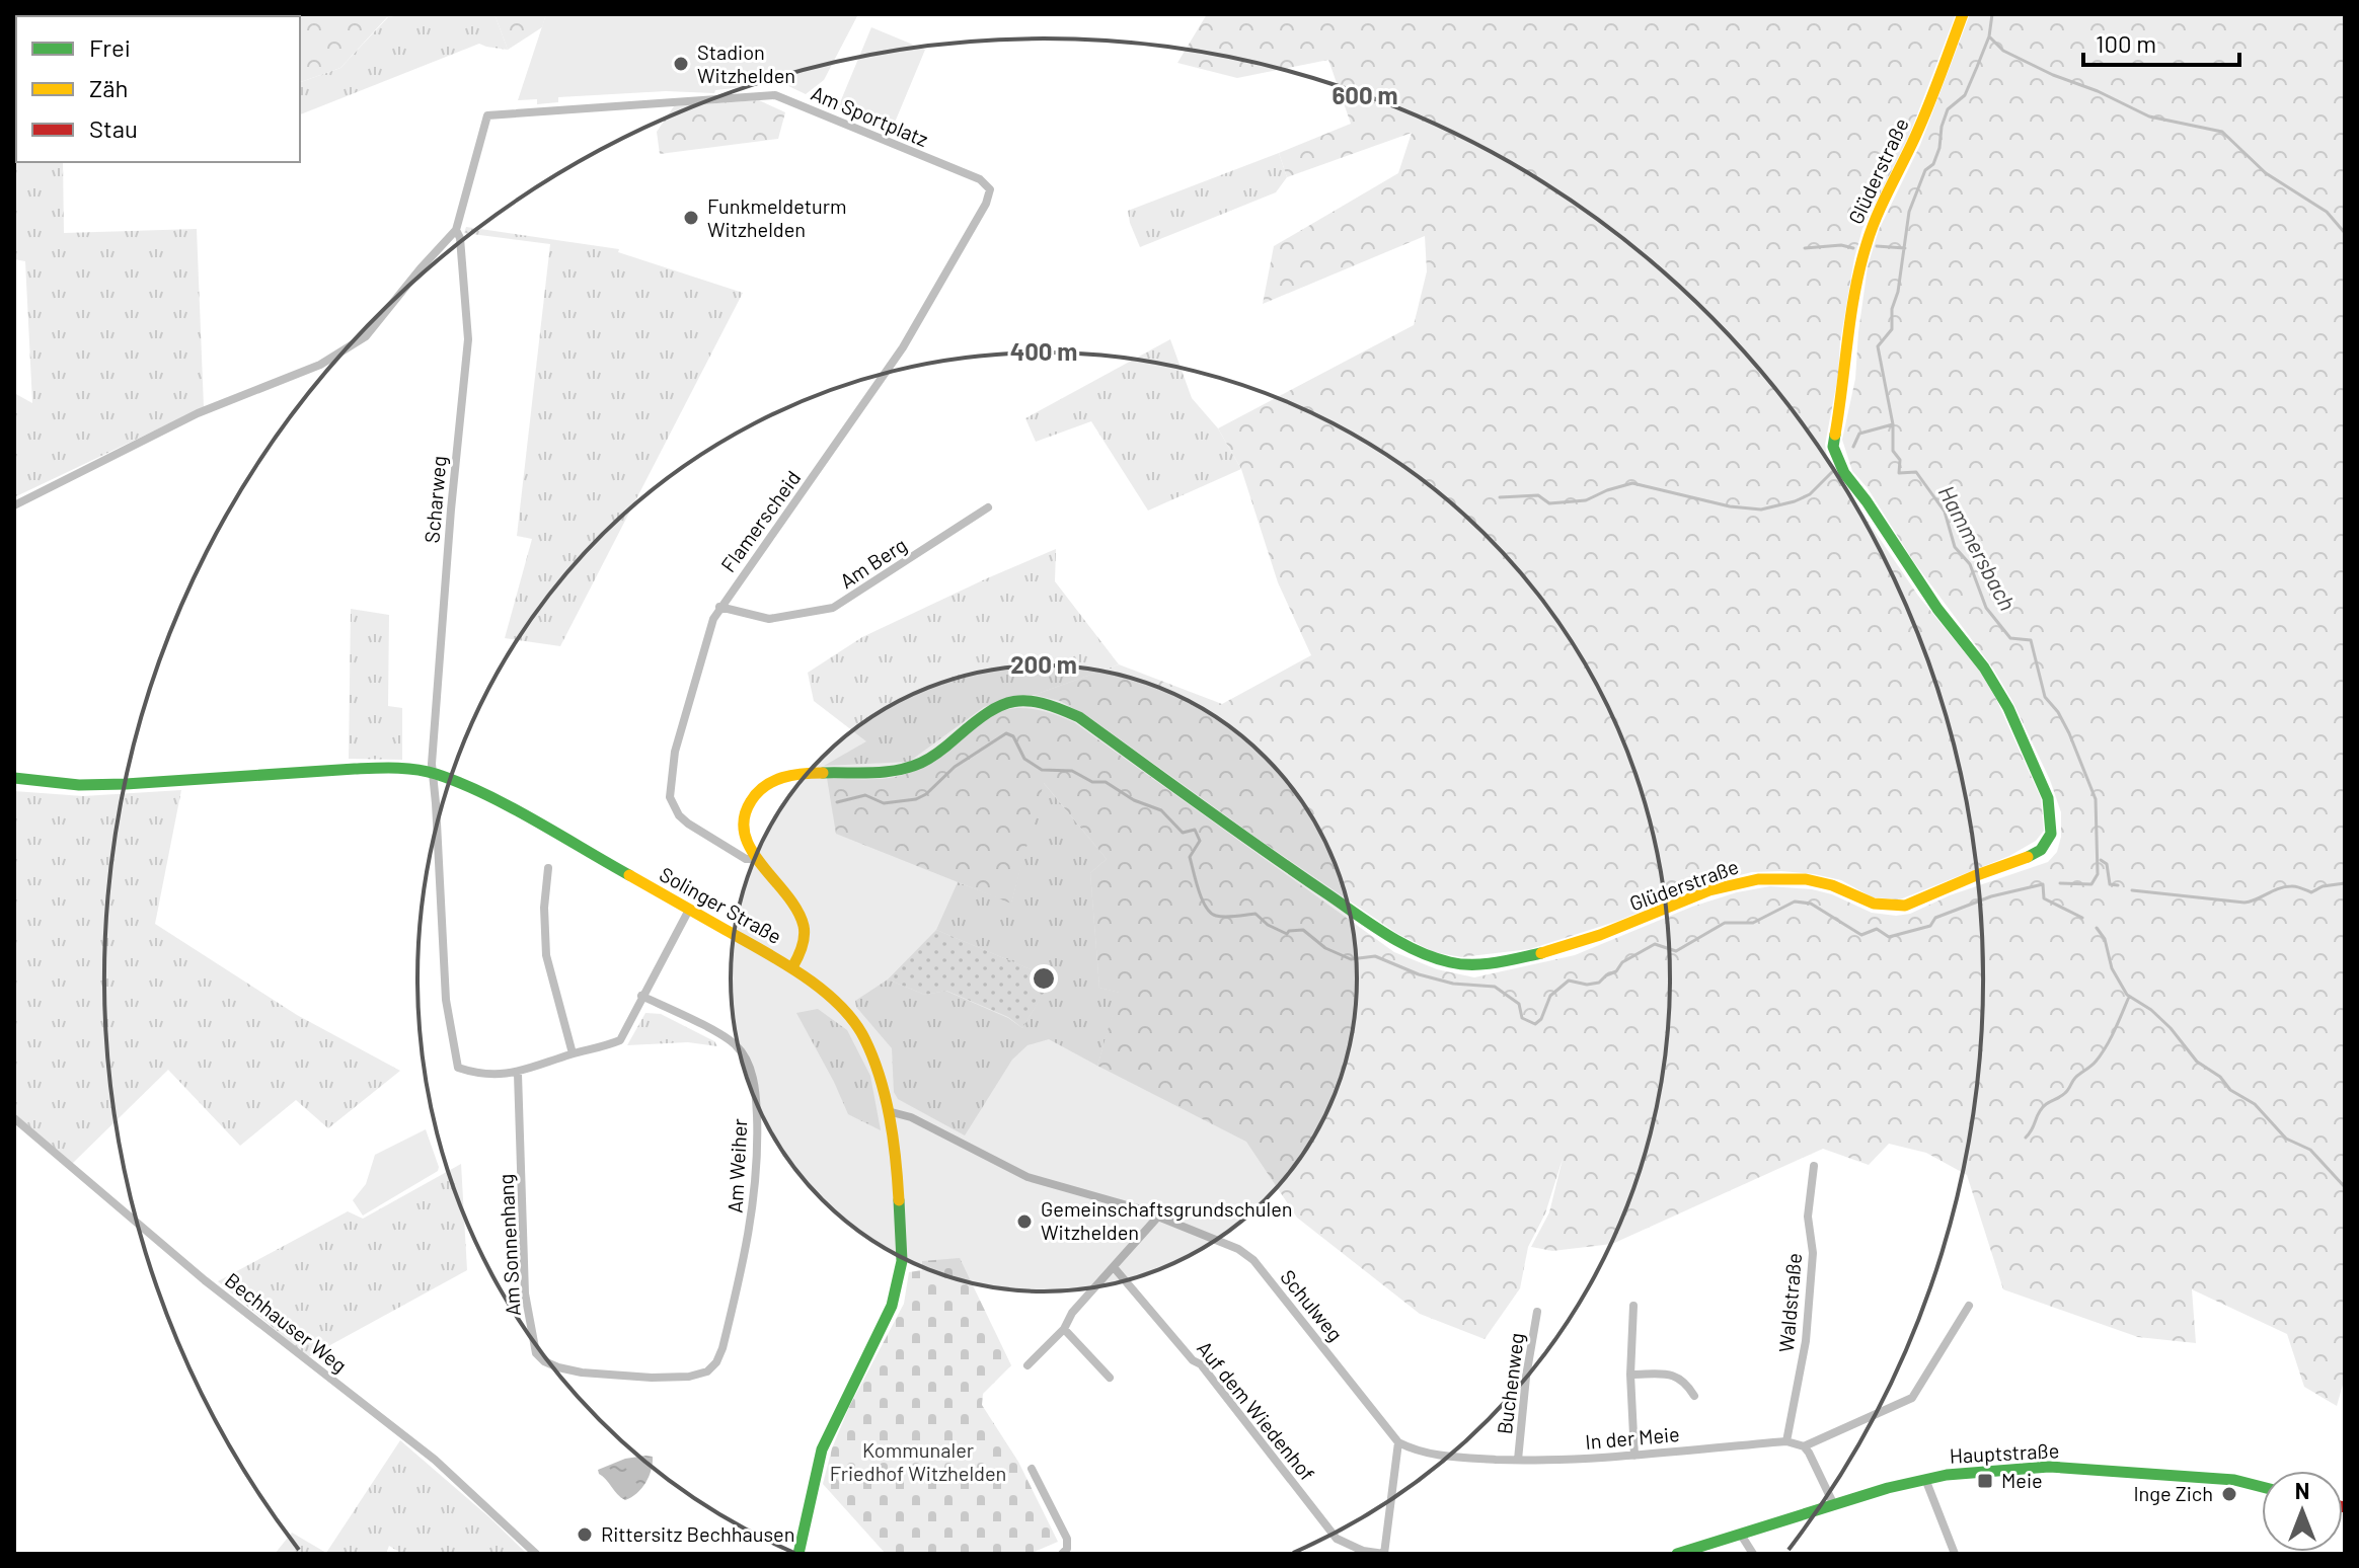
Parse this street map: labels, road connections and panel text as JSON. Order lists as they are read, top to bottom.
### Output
{
  "streets": {
    "main road": ["Glüderstraße", "Solinger Straße", "Hauptstraße"],
    "street": [
      "Am Sportplatz",
      "Scharweg",
      "Flamerscheid",
      "Am Berg",
      "Am Weiher",
      "Am Sonnenhang",
      "Waldstraße",
      "Schulweg",
      "Bechhauser Weg",
      "Buchenweg",
      "Auf dem Wiedenhof",
      "In der Meie"
    ]
  },
  "crossings": [
    ["Am Sportplatz", "Scharweg"],
    ["Am Sportplatz", "Flamerscheid"],
    ["Glüderstraße", "Flamerscheid"],
    ["Glüderstraße", "Solinger Straße"],
    ["Scharweg", "Solinger Straße"],
    ["Flamerscheid", "Am Berg"],
    ["Solinger Straße", "Schulweg"],
    ["Am Weiher", "Am Sonnenhang"],
    ["Waldstraße", "In der Meie"],
    ["Schulweg", "In der Meie"],
    ["Buchenweg", "In der Meie"]
  ],
  "water": ["Hammersbach"],
  "parks": ["Kommunaler Friedhof Witzhelden"],
  "places": {
    "other": [
      "Stadion Witzhelden",
      "Funkmeldeturm Witzhelden",
      "Gemeinschaftsgrundschulen Witzhelden",
      "Inge Zich",
      "Rittersitz Bechhausen"
    ],
    "transit": ["Meie"]
  },
  "legend": ["Frei", "Zäh", "Stau"],
  "scale_bar": "100 m",
  "north": "top",
  "rings": ["600 m", "400 m", "200 m"]
}
